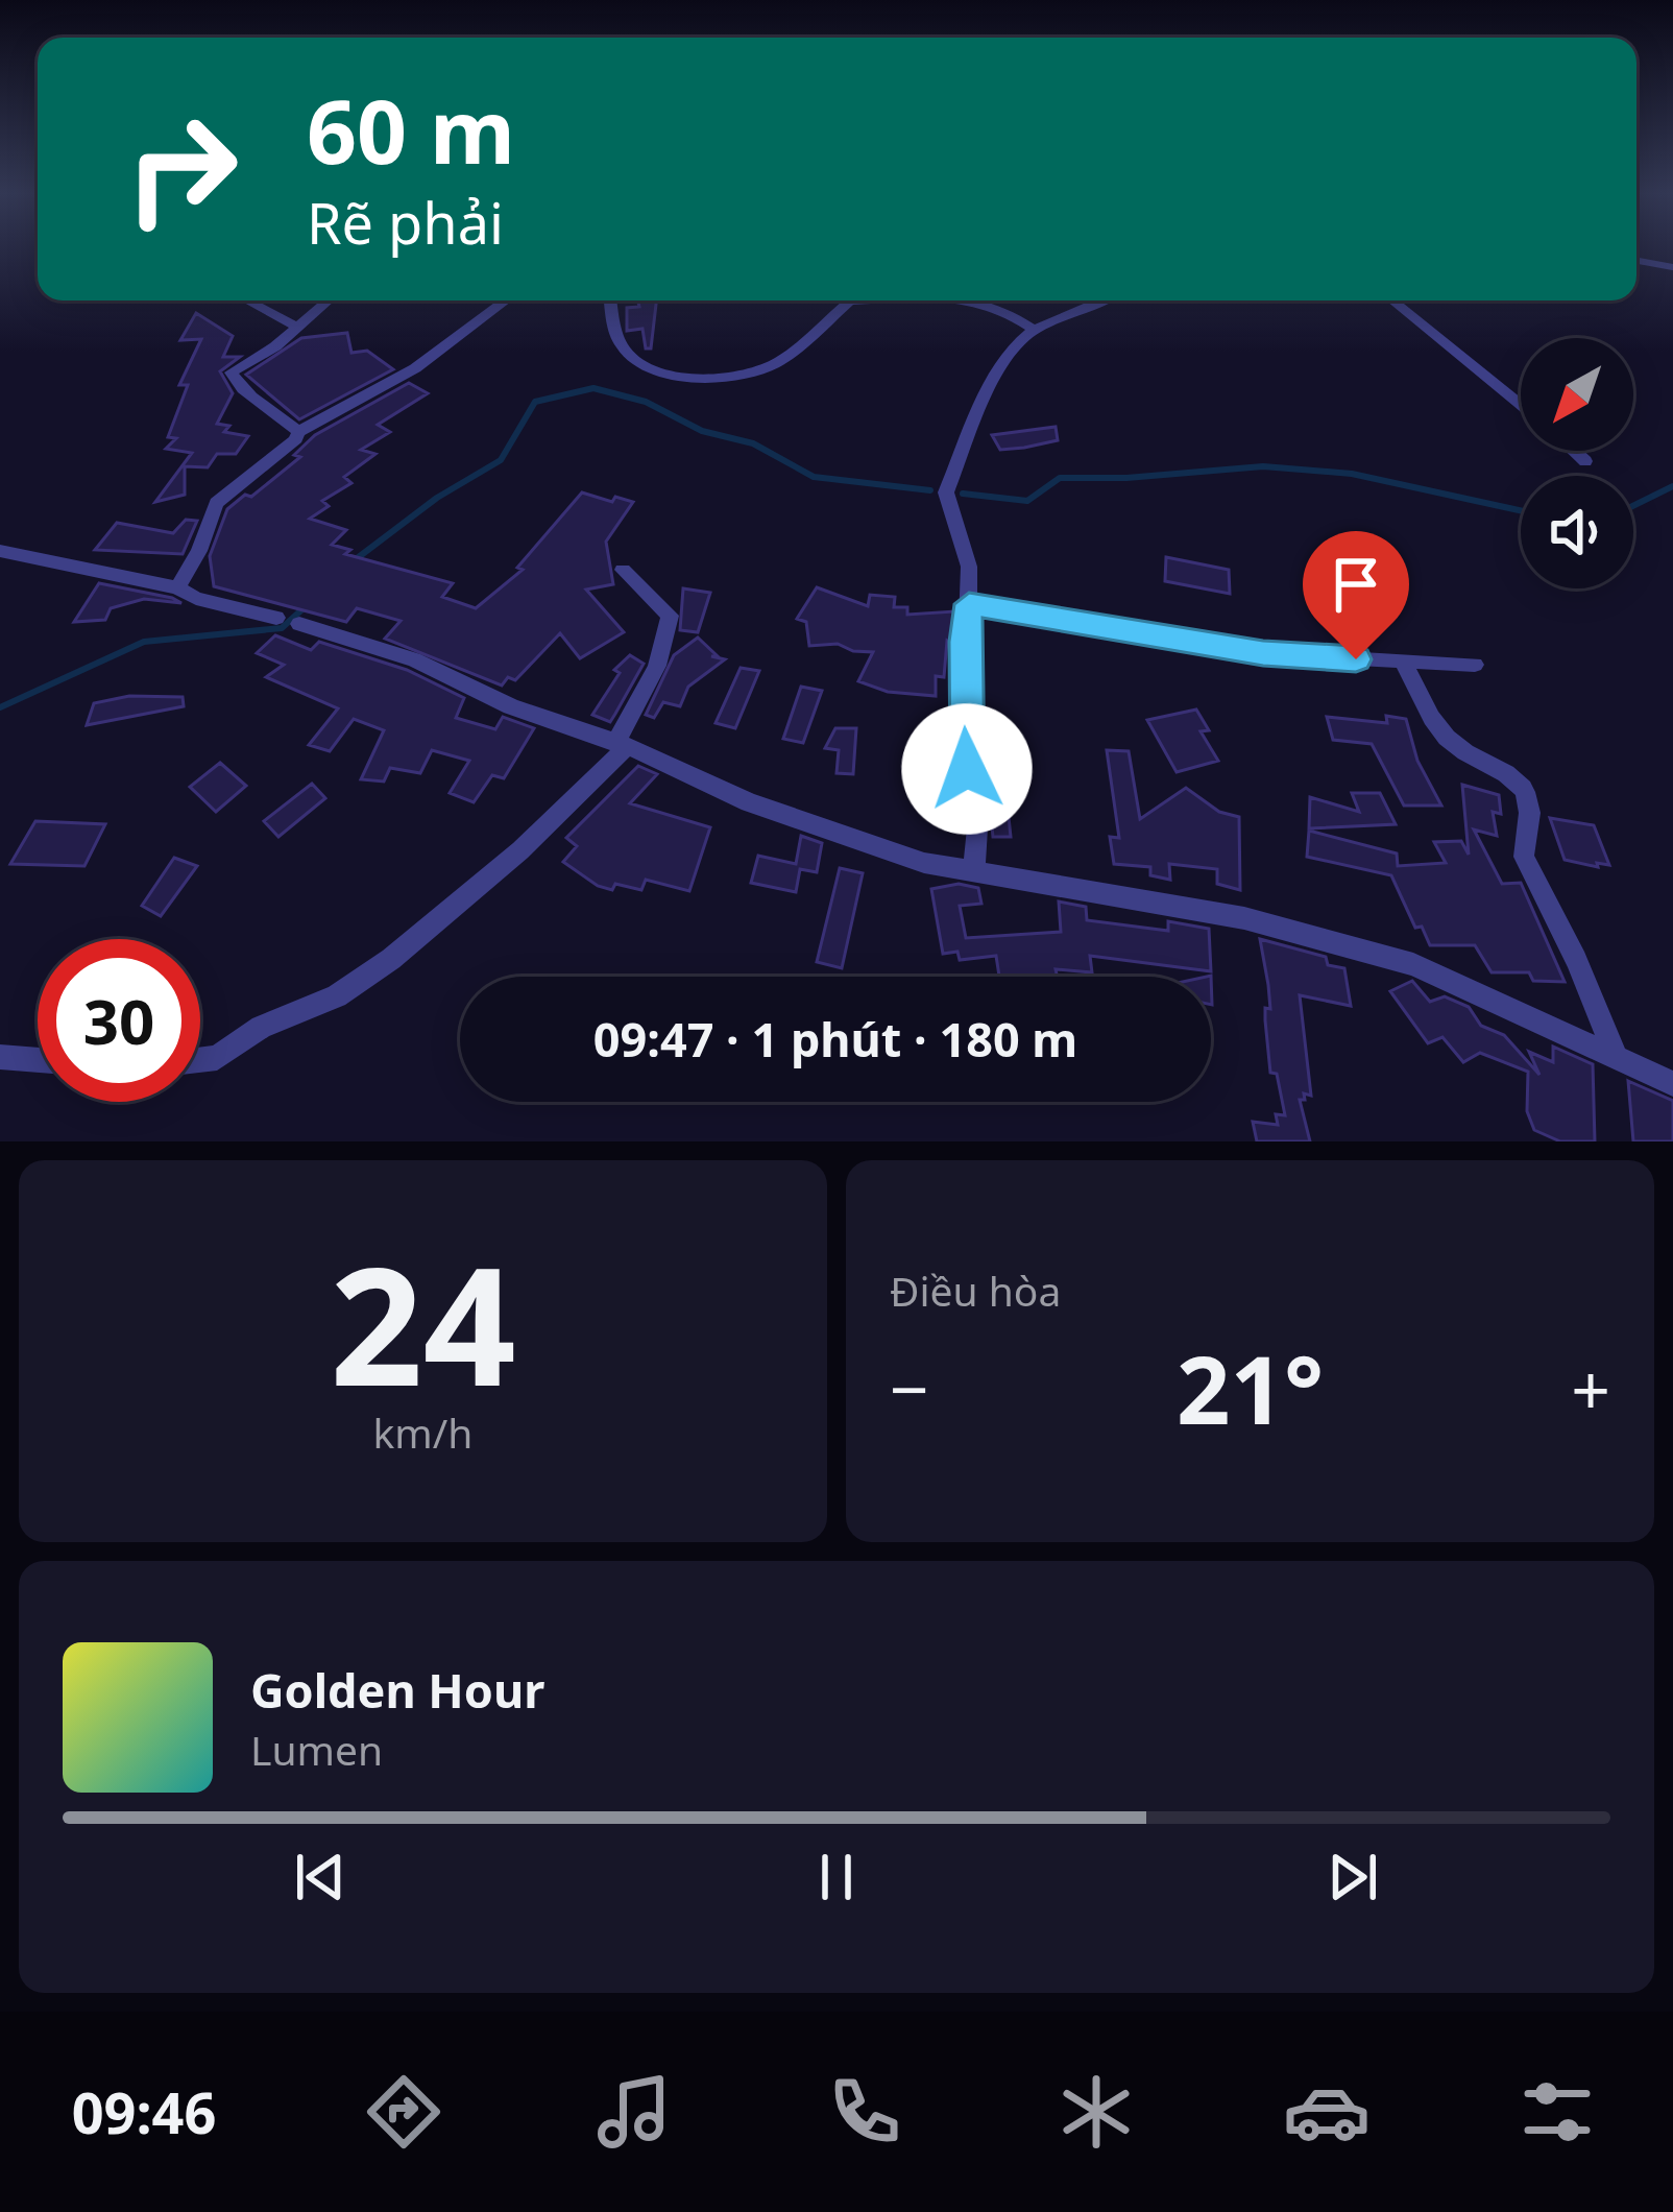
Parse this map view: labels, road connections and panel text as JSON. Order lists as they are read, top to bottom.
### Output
{
  "north": "bottom left",
  "page": {
    "turn": ["60 m", "Rẽ phải"],
    "limit": "30",
    "trip": "09:47 · 1 phút · 180 m",
    "tile": [
      ["24", "km/h"],
      "Điều hòa"
    ],
    "heat": ["−", "21°", "+"],
    "song": ["Golden Hour", "Lumen"],
    "tabs": "09:46"
  }
}
